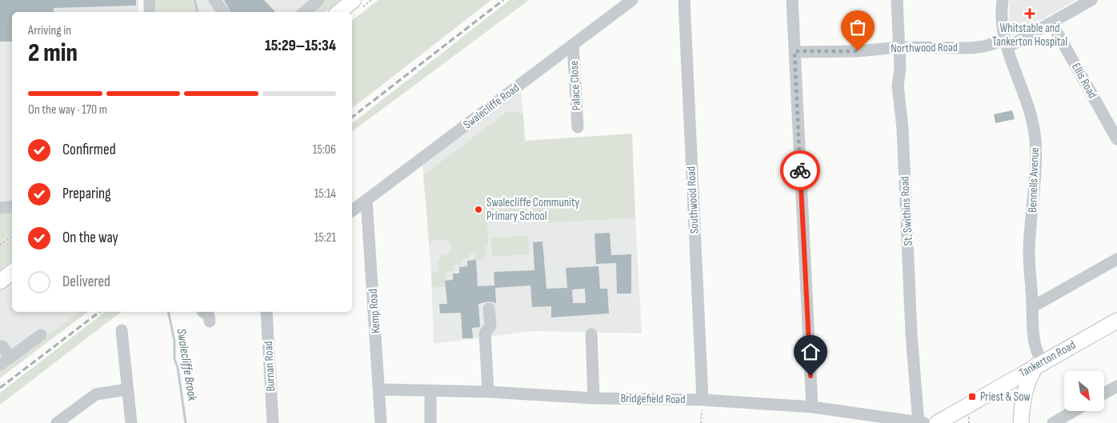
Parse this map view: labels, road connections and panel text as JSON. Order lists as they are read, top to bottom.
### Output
{
  "streets": {
    "main road": ["Tankerton Road"],
    "street": [
      "Northwood Road",
      "Ellis Road",
      "Palace Close",
      "Swalecliffe Road",
      "Bennells Avenue",
      "Southwood Road",
      "St. Swithins Road",
      "Kemp Road",
      "Burnan Road",
      "Bridgefield Road"
    ]
  },
  "crossings": [
    ["Northwood Road", "Ellis Road"],
    ["Northwood Road", "Bennells Avenue"],
    ["Northwood Road", "St. Swithins Road"],
    ["Palace Close", "Swalecliffe Road"],
    ["Swalecliffe Road", "Kemp Road"],
    ["Bennells Avenue", "Tankerton Road"],
    ["Southwood Road", "Bridgefield Road"],
    ["St. Swithins Road", "Bridgefield Road"],
    ["Kemp Road", "Bridgefield Road"]
  ],
  "water": ["Swalecliffe Brook"],
  "places": {
    "health": ["Whitstable and Tankerton Hospital"],
    "other": ["Swalecliffe Community Primary School"],
    "transit": ["Priest & Sow"]
  },
  "north": "bottom right",
  "page": {
    "heading": ["2 min", "Arriving in", "15:29–15:34"],
    "bar": "On the way · 170 m",
    "list": [
      ["Confirmed", "15:06"],
      ["Preparing", "15:14"],
      ["On the way", "15:21"],
      "Delivered"
    ]
  }
}
